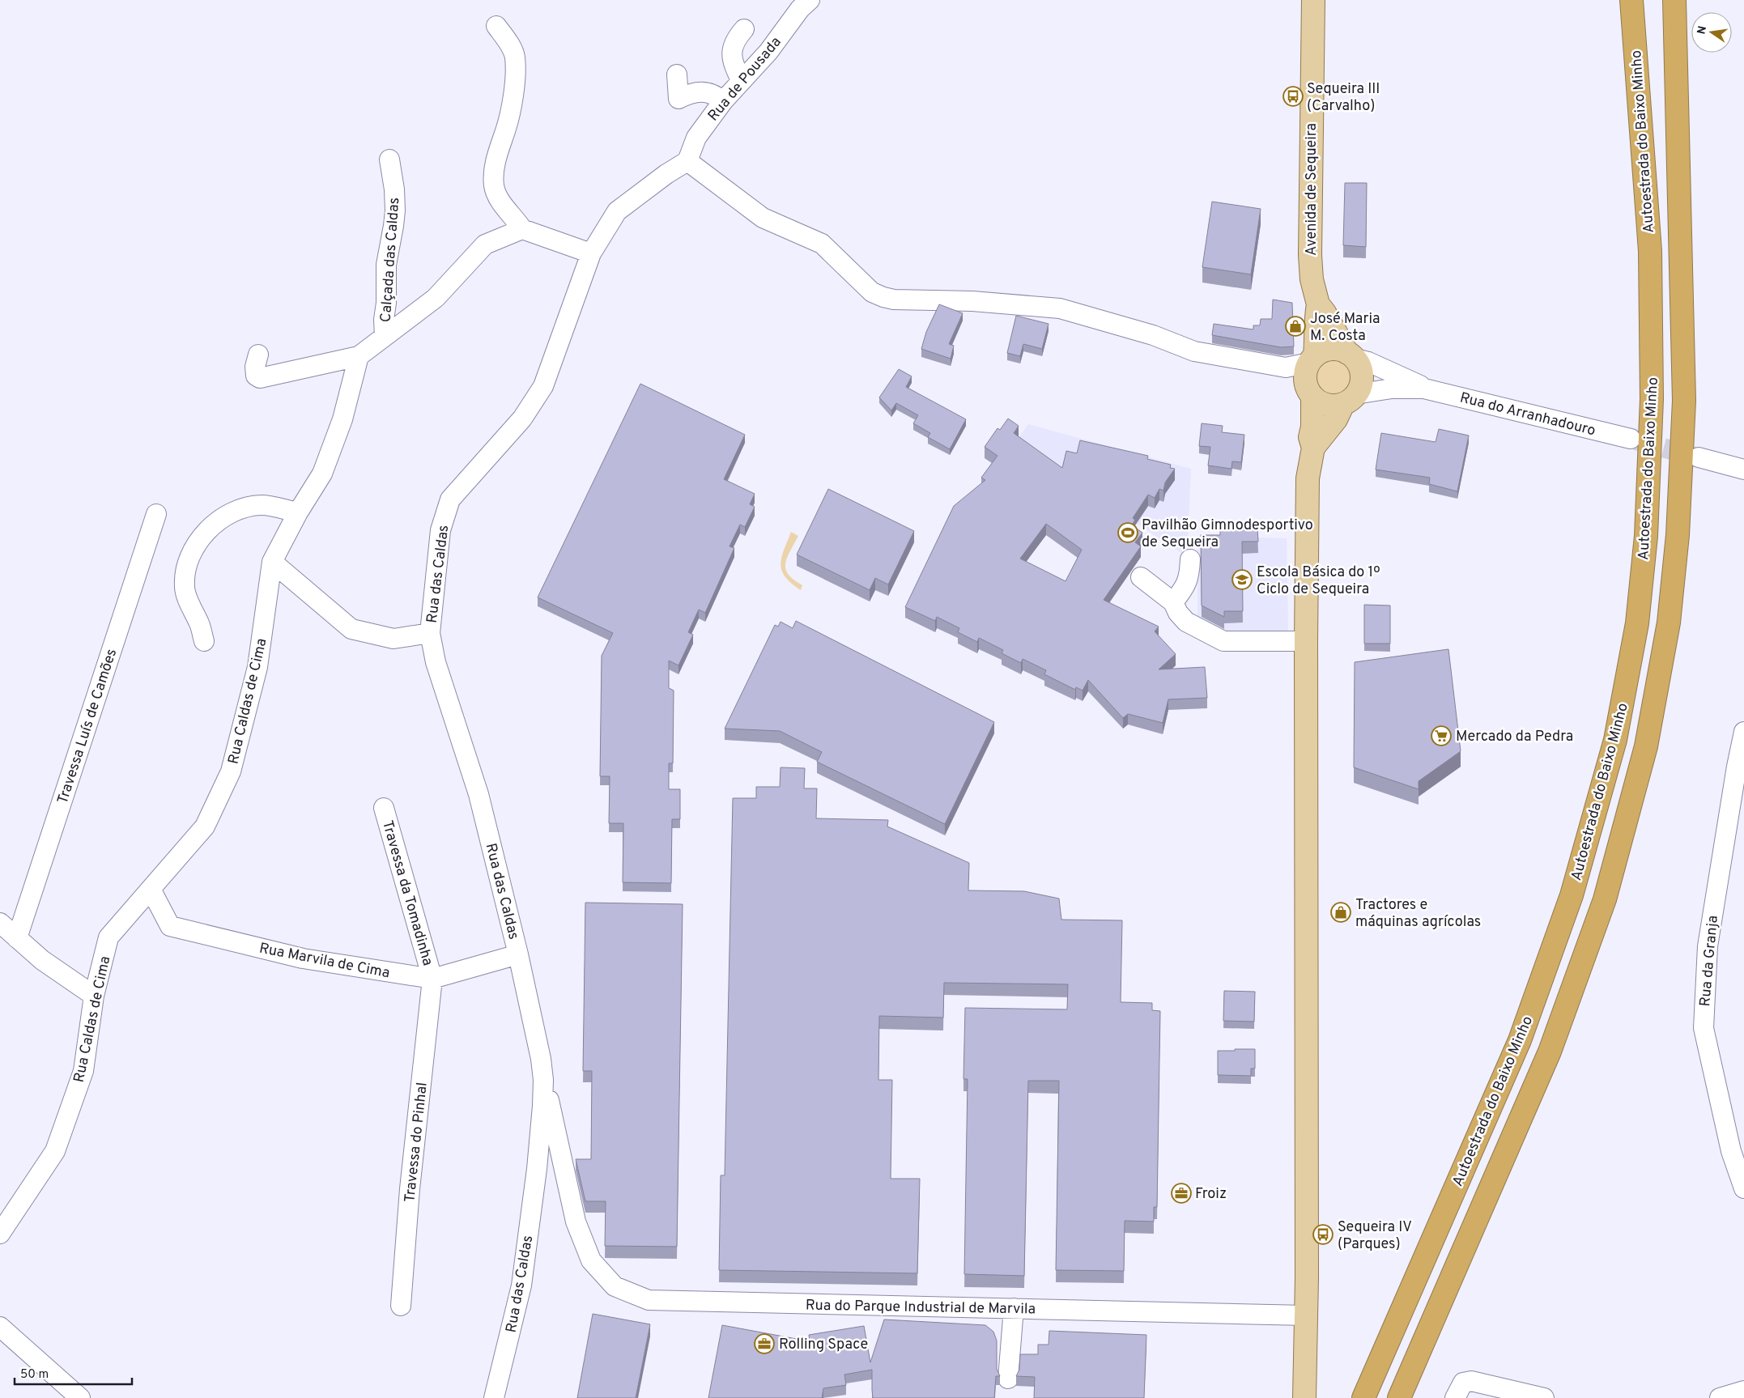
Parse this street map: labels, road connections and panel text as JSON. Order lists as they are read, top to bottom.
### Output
{
  "streets": {
    "highway": ["Autoestrada do Baixo Minho"],
    "main road": ["Avenida de Sequeira"],
    "street": [
      "Rua de Pousada",
      "Calçada das Caldas",
      "Rua do Arranhadouro",
      "Rua das Caldas",
      "Rua Caldas de Cima",
      "Travessa Luís de Camões",
      "Travessa da Tomadinha",
      "Rua Marvila de Cima",
      "Rua da Granja",
      "Travessa do Pinhal",
      "Rua do Parque Industrial de Marvila"
    ]
  },
  "crossings": [
    ["Rua de Pousada", "Rua das Caldas"],
    ["Avenida de Sequeira", "Rua do Arranhadouro"],
    ["Rua das Caldas", "Rua Marvila de Cima"],
    ["Rua das Caldas", "Rua do Parque Industrial de Marvila"],
    ["Rua Caldas de Cima", "Rua Marvila de Cima"],
    ["Travessa da Tomadinha", "Rua Marvila de Cima"],
    ["Travessa da Tomadinha", "Travessa do Pinhal"],
    ["Rua Marvila de Cima", "Travessa do Pinhal"]
  ],
  "places": {
    "bus stop": ["Sequeira III (Carvalho)", "Sequeira IV (Parques)"],
    "shop": ["José Maria M. Costa", "Tractores e máquinas agrícolas"],
    "sports": ["Pavilhão Gimnodesportivo de Sequeira"],
    "school or university": ["Escola Básica do 1º Ciclo de Sequeira"],
    "supermarket": ["Mercado da Pedra"],
    "office": ["Froiz", "Rolling Space"]
  },
  "scale_bar": "50 m",
  "north": "left"
}
